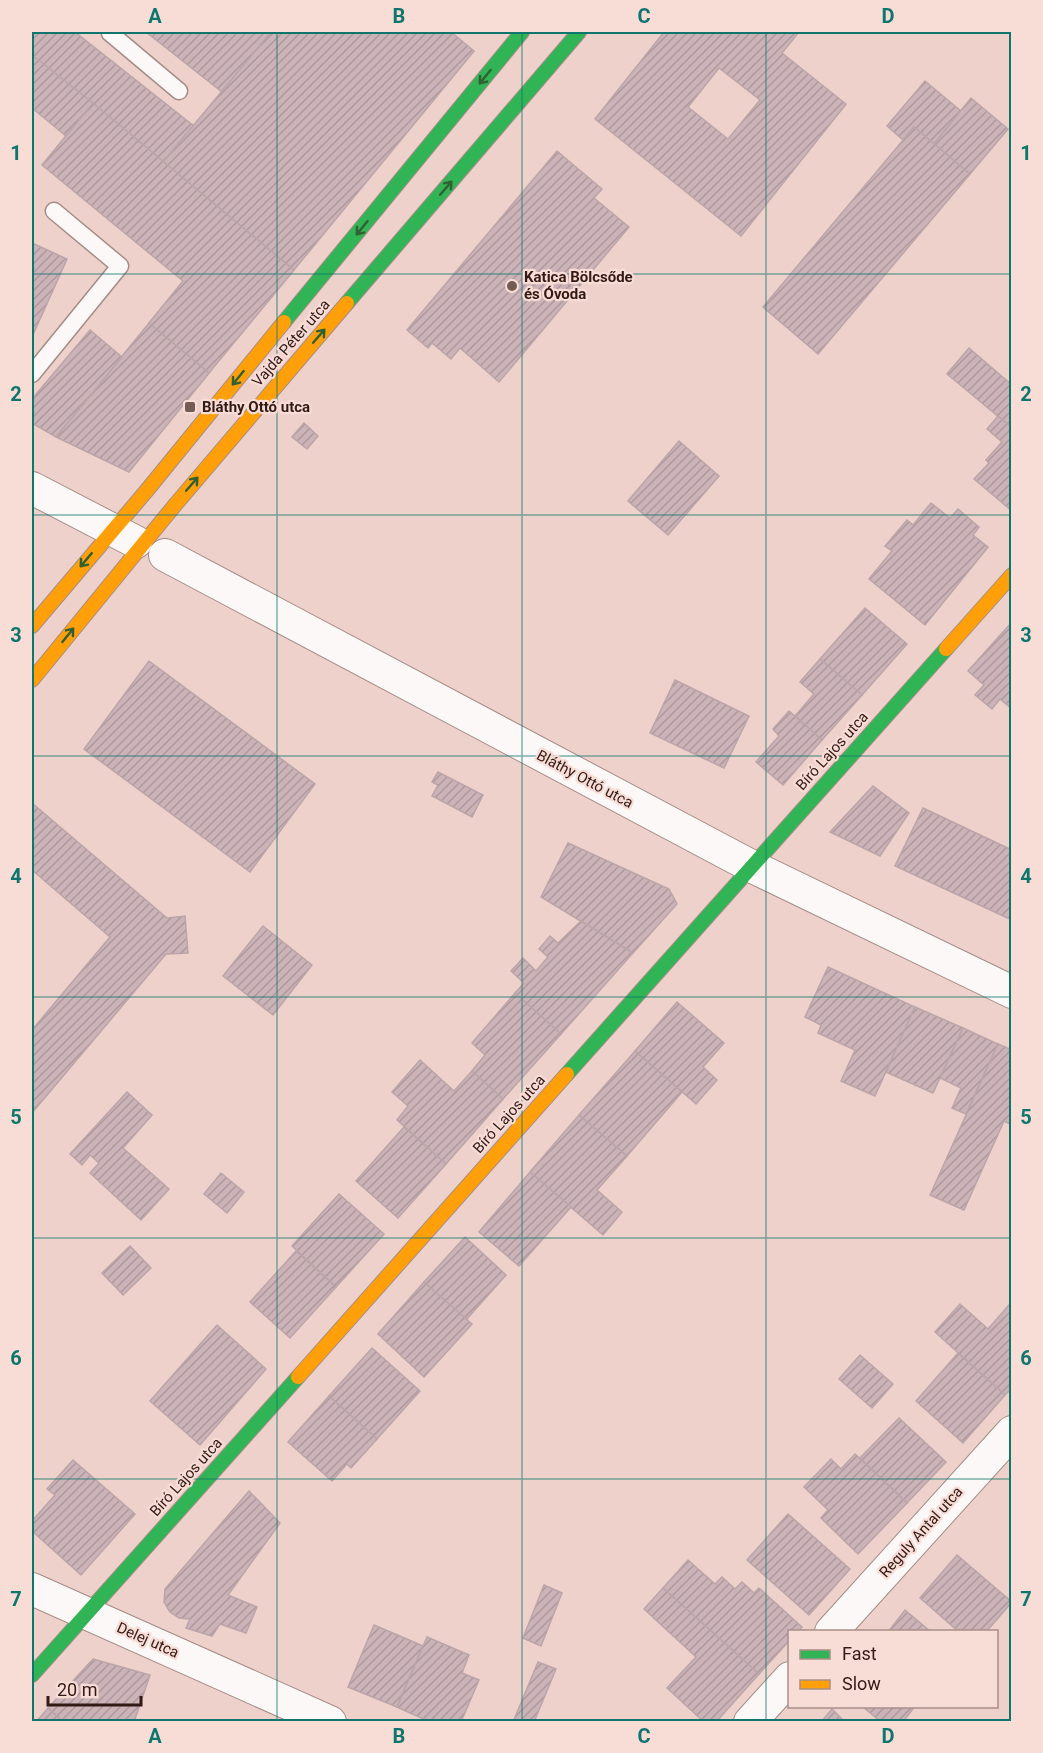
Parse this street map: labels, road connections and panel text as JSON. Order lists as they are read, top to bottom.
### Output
{
  "streets": {
    "street": [
      "Vajda Péter utca",
      "Bíró Lajos utca",
      "Bláthy Ottó utca",
      "Reguly Antal utca",
      "Delej utca"
    ]
  },
  "crossings": [
    ["Vajda Péter utca", "Bláthy Ottó utca"],
    ["Bíró Lajos utca", "Bláthy Ottó utca"],
    ["Bíró Lajos utca", "Delej utca"]
  ],
  "places": {
    "other": ["Katica Bölcsőde és Óvoda"],
    "transit": ["Bláthy Ottó utca"]
  },
  "legend": ["Fast", "Slow"],
  "scale_bar": "20 m",
  "grid": {
    "columns": [
      "A",
      "B",
      "C",
      "D"
    ],
    "rows": [
      "1",
      "2",
      "3",
      "4",
      "5",
      "6",
      "7"
    ]
  }
}
